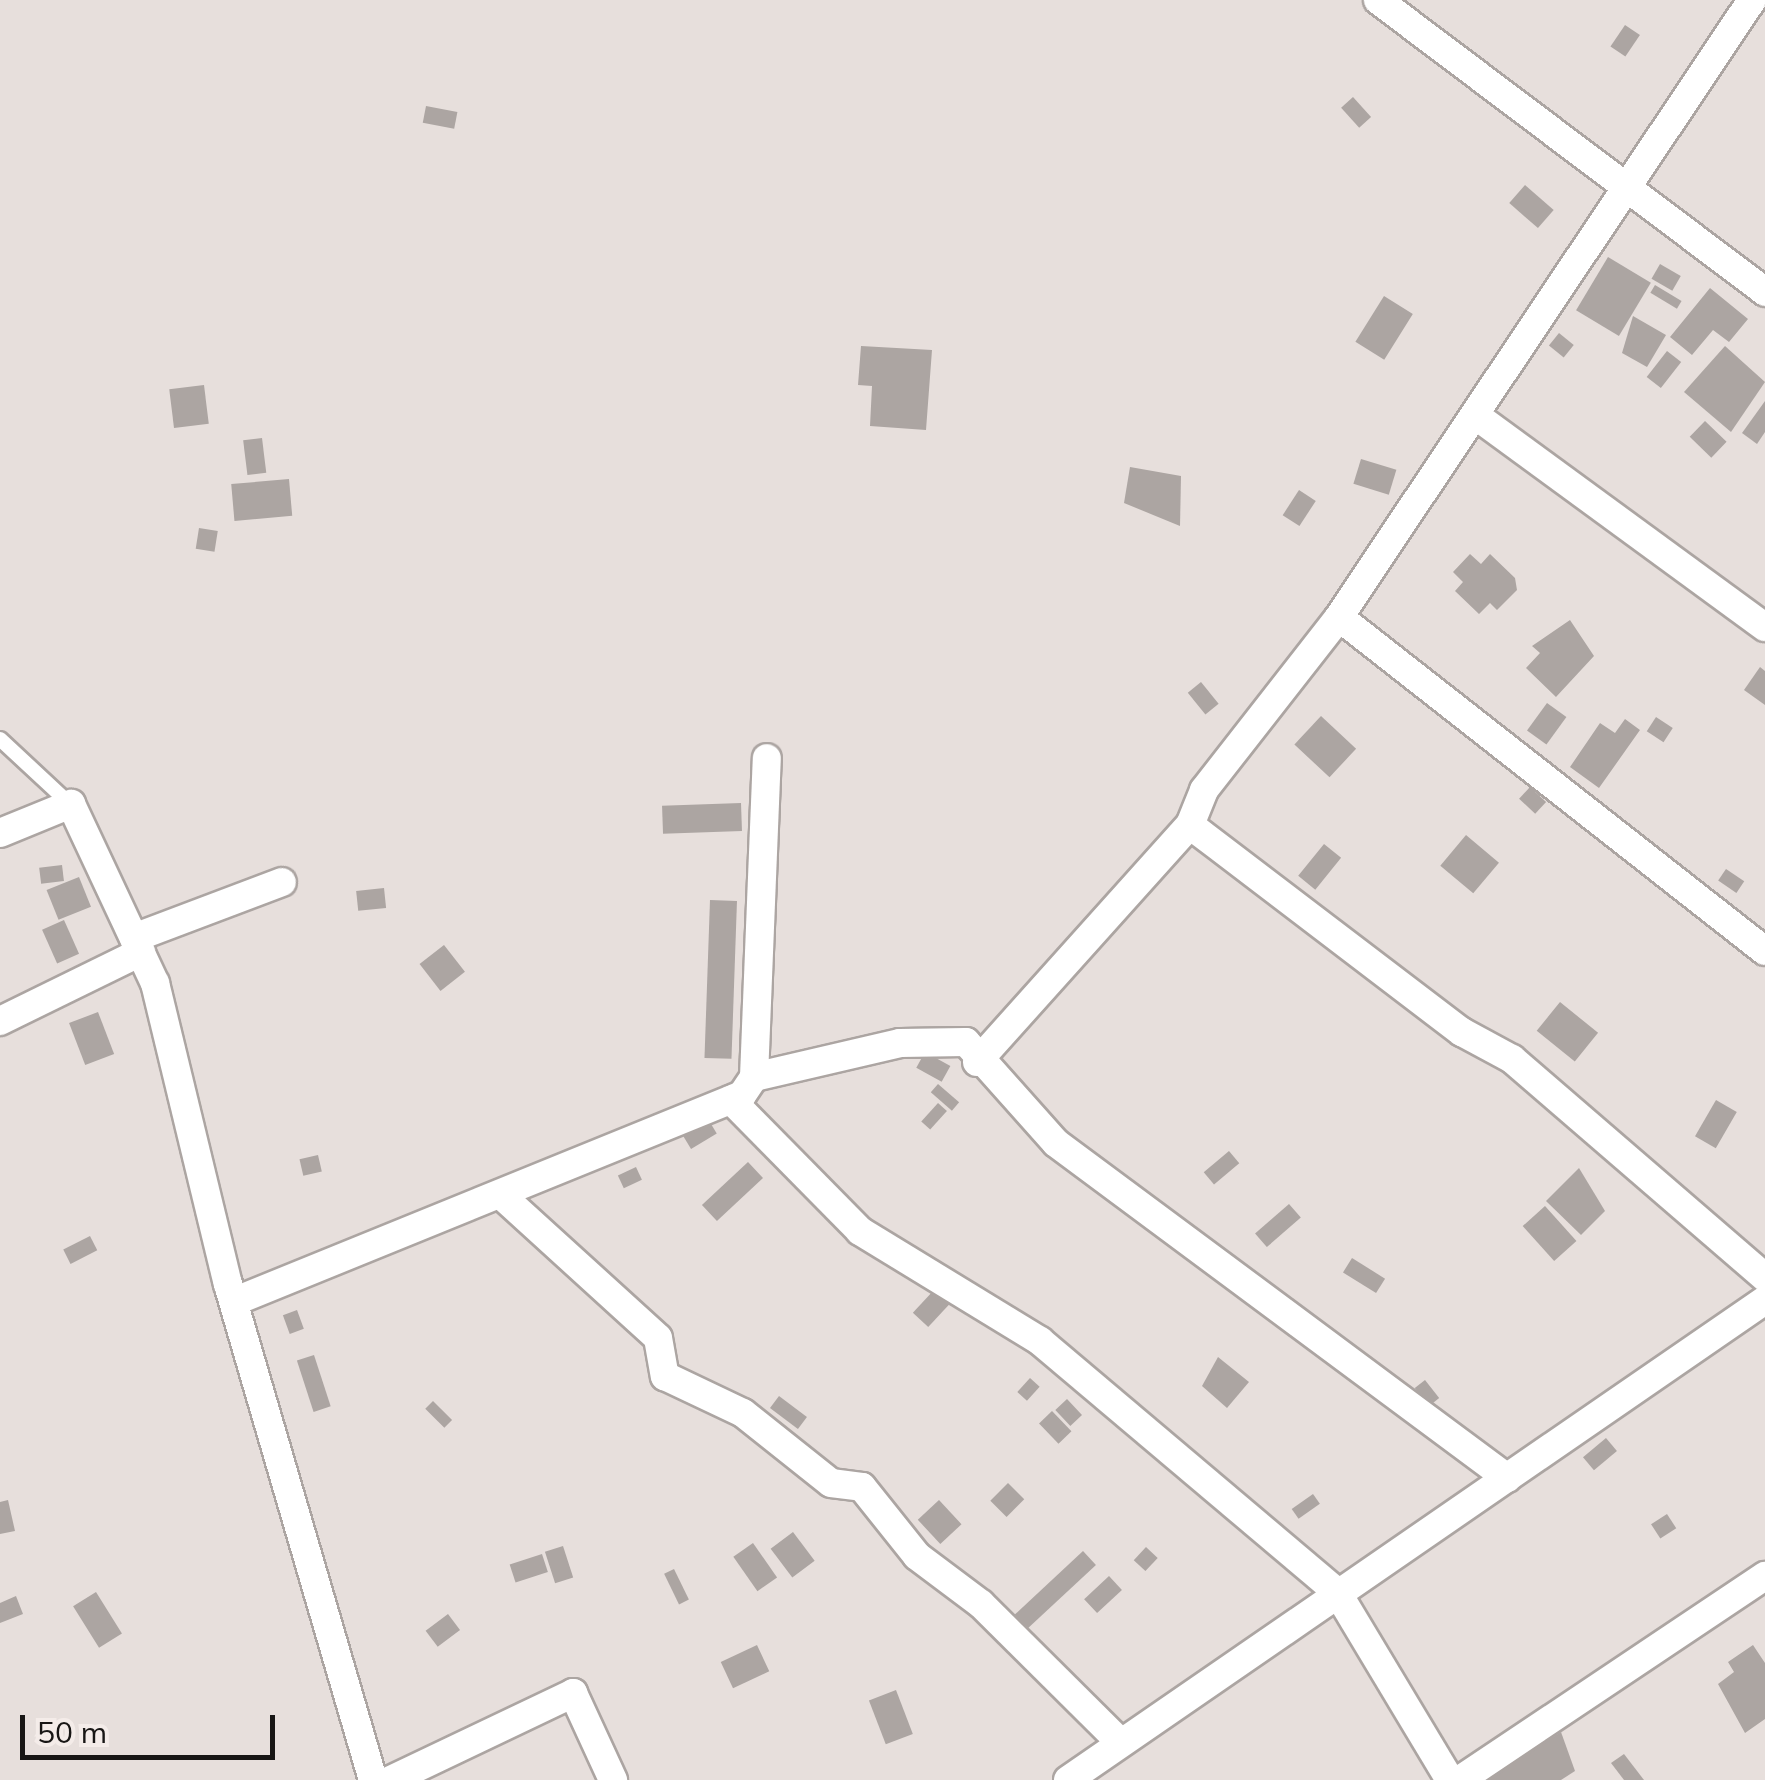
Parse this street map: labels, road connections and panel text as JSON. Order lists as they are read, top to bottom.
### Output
{
  "scale_bar": "50 m"
}
